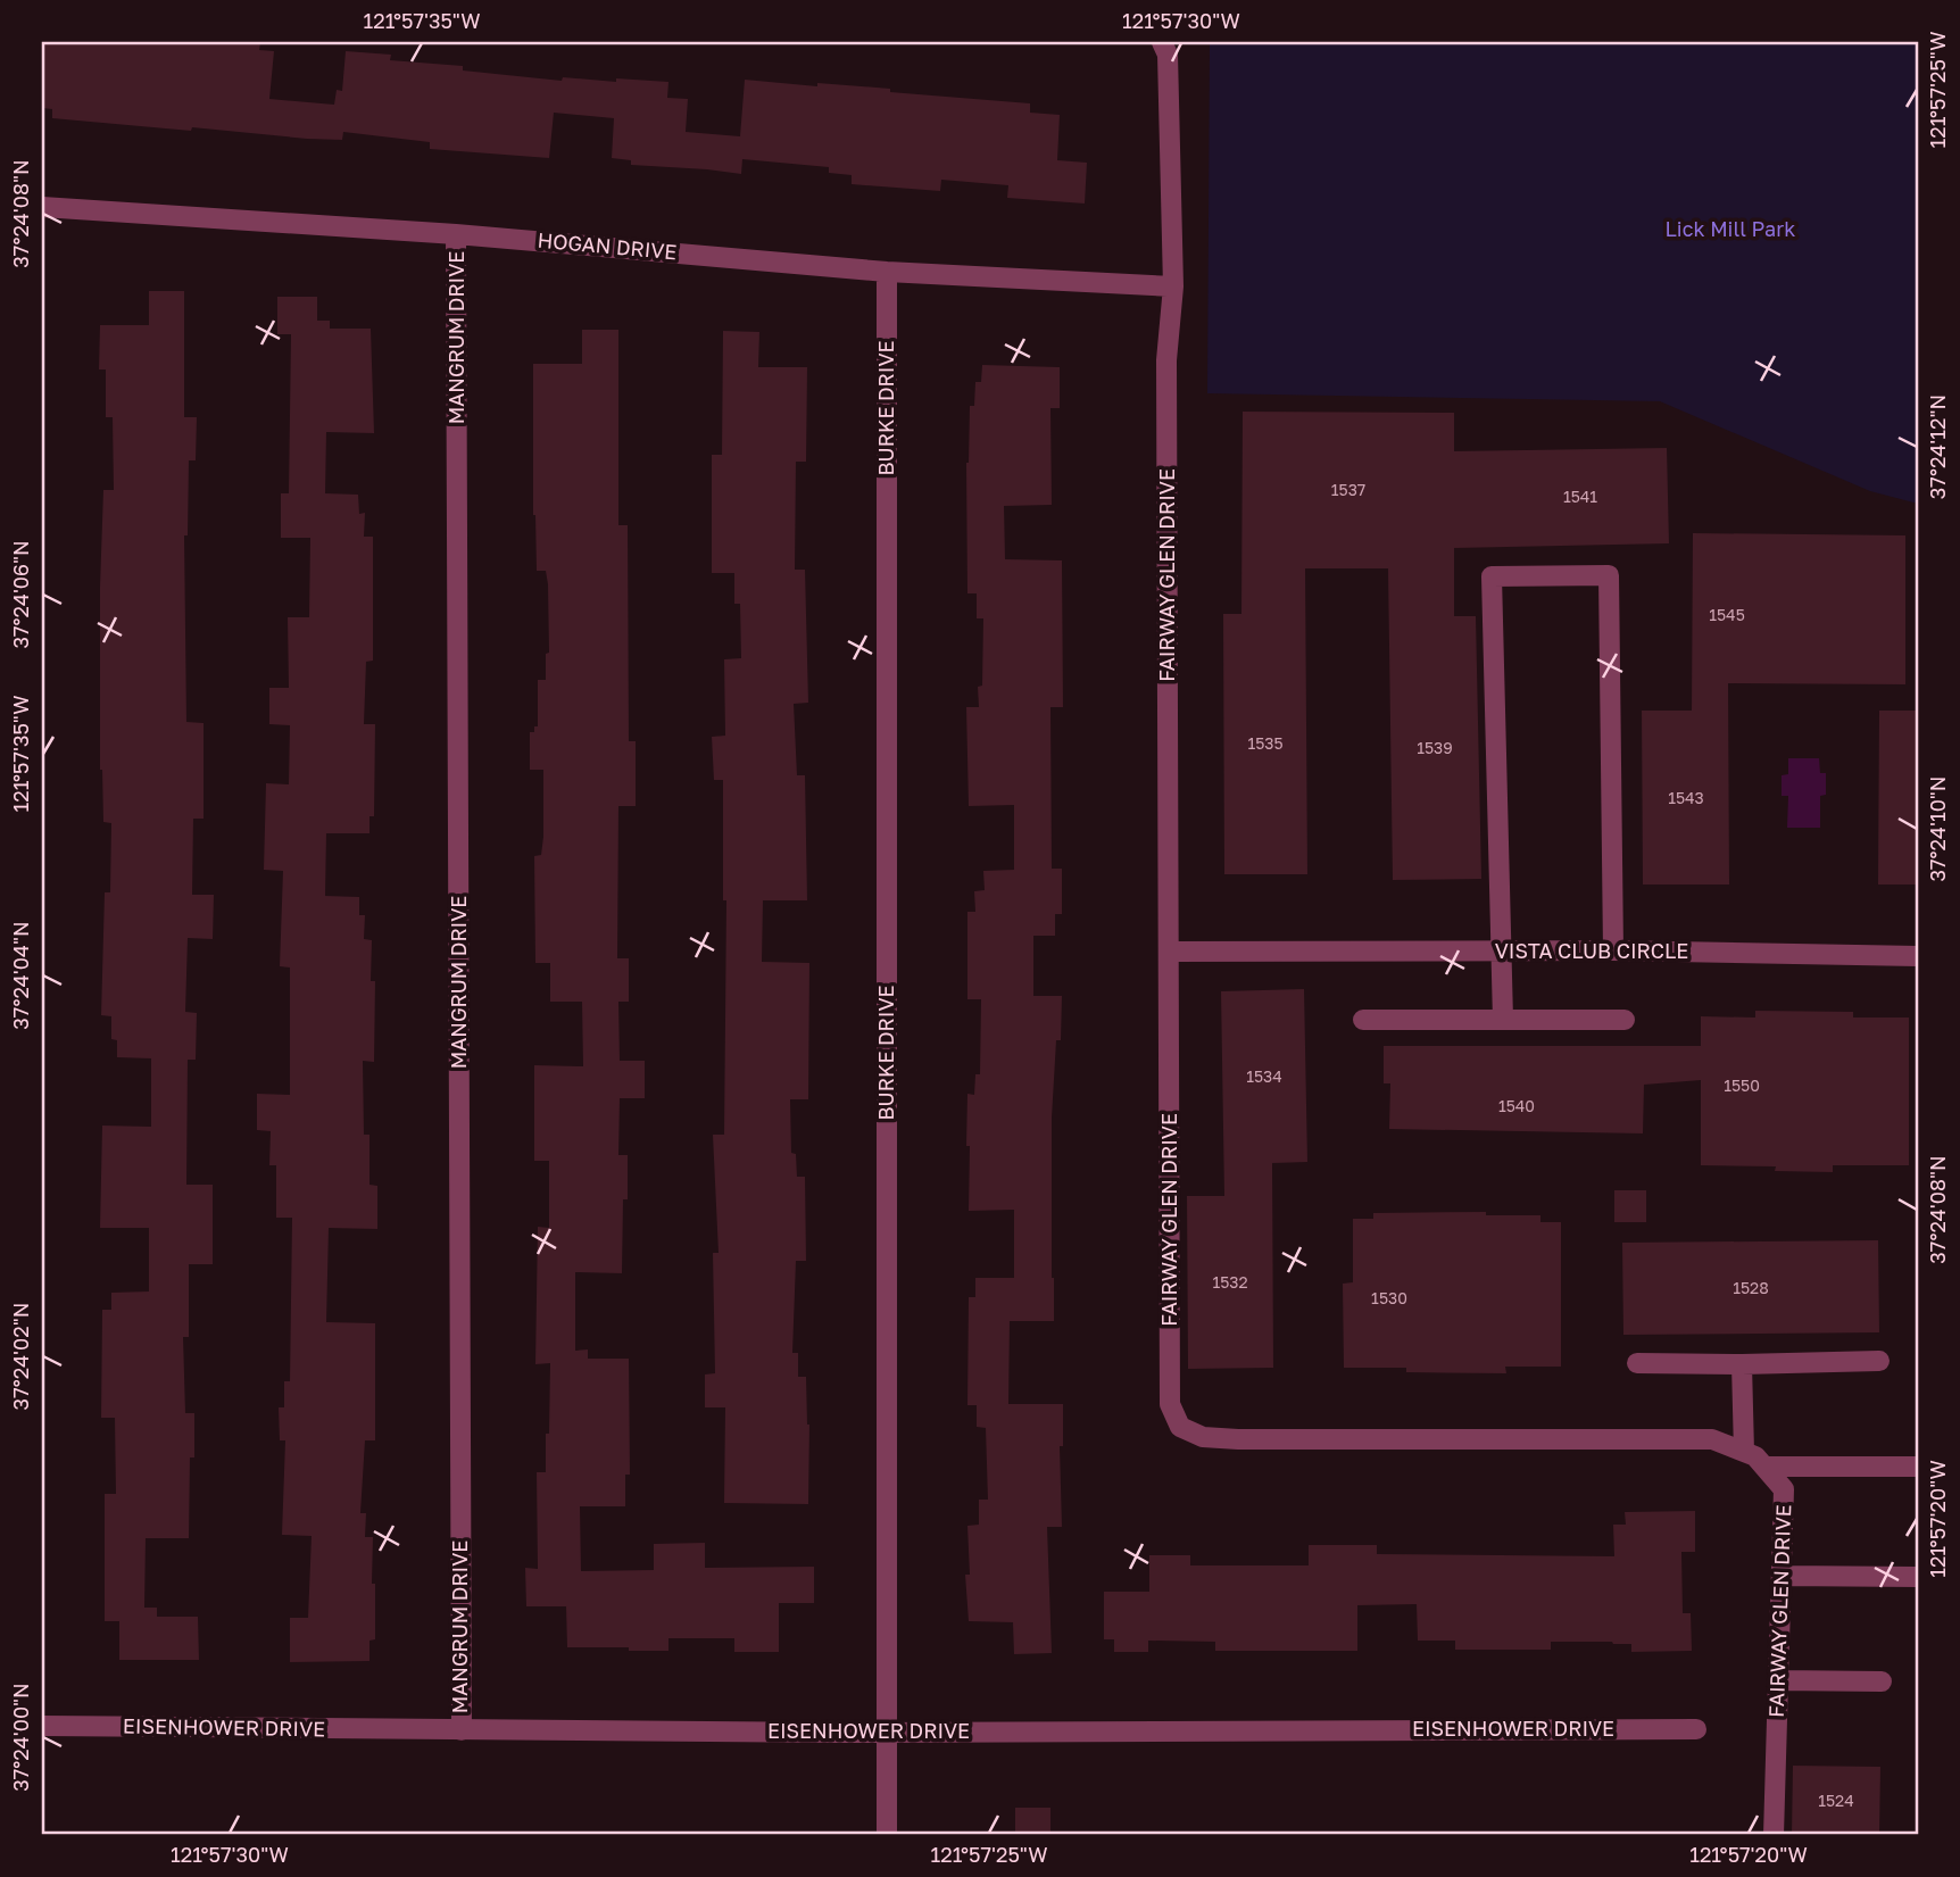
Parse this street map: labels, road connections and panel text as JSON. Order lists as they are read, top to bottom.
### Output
{
  "streets": {
    "street": [
      "HOGAN DRIVE",
      "MANGRUM DRIVE",
      "BURKE DRIVE",
      "FAIRWAY GLEN DRIVE",
      "VISTA CLUB CIRCLE",
      "EISENHOWER DRIVE"
    ]
  },
  "crossings": [
    ["HOGAN DRIVE", "MANGRUM DRIVE"],
    ["HOGAN DRIVE", "BURKE DRIVE"],
    ["HOGAN DRIVE", "FAIRWAY GLEN DRIVE"],
    ["MANGRUM DRIVE", "EISENHOWER DRIVE"],
    ["BURKE DRIVE", "EISENHOWER DRIVE"],
    ["FAIRWAY GLEN DRIVE", "VISTA CLUB CIRCLE"]
  ],
  "parks": ["Lick Mill Park"],
  "house_numbers": [
    "1537",
    "1541",
    "1545",
    "1535",
    "1539",
    "1543",
    "1534",
    "1550",
    "1540",
    "1532",
    "1528",
    "1530",
    "1524"
  ],
  "coordinates": [
    "121°57'35\"W",
    "121°57'30\"W",
    "121°57'25\"W",
    "37°24'08\"N",
    "37°24'12\"N",
    "37°24'06\"N",
    "37°24'10\"N",
    "37°24'04\"N",
    "37°24'02\"N",
    "121°57'20\"W",
    "37°24'00\"N"
  ]
}
